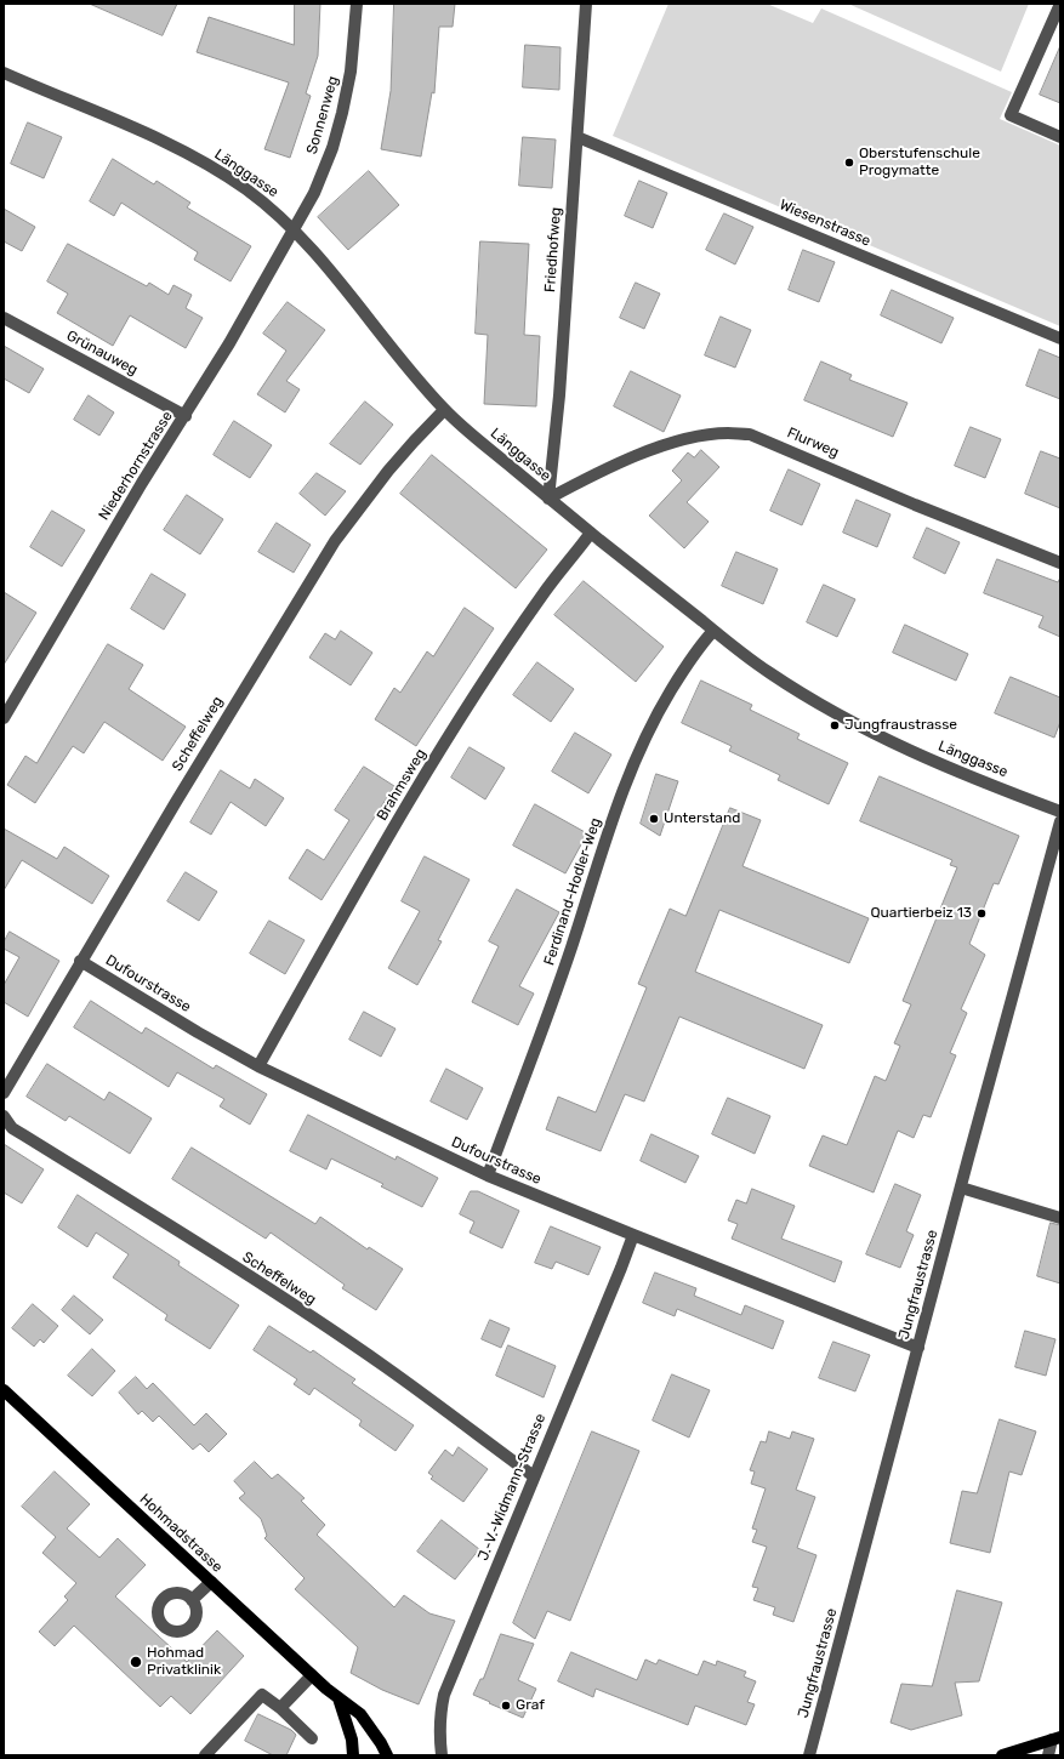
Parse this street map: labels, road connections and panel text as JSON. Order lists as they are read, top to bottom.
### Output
{
  "streets": {
    "main road": ["Hohmadstrasse"],
    "street": [
      "Sonnenweg",
      "Länggasse",
      "Wiesenstrasse",
      "Friedhofweg",
      "Grünauweg",
      "Flurweg",
      "Niederhornstrasse",
      "Scheffelweg",
      "Brahmsweg",
      "Ferdinand-Hodler-Weg",
      "Dufourstrasse",
      "Jungfraustrasse",
      "J.-V.-Widmann-Strasse"
    ]
  },
  "crossings": [
    ["Sonnenweg", "Länggasse"],
    ["Sonnenweg", "Niederhornstrasse"],
    ["Länggasse", "Friedhofweg"],
    ["Länggasse", "Flurweg"],
    ["Länggasse", "Niederhornstrasse"],
    ["Länggasse", "Scheffelweg"],
    ["Länggasse", "Brahmsweg"],
    ["Länggasse", "Ferdinand-Hodler-Weg"],
    ["Wiesenstrasse", "Friedhofweg"],
    ["Friedhofweg", "Flurweg"],
    ["Grünauweg", "Niederhornstrasse"],
    ["Scheffelweg", "Dufourstrasse"],
    ["Scheffelweg", "J.-V.-Widmann-Strasse"],
    ["Brahmsweg", "Dufourstrasse"],
    ["Ferdinand-Hodler-Weg", "Dufourstrasse"],
    ["Dufourstrasse", "Jungfraustrasse"],
    ["Dufourstrasse", "J.-V.-Widmann-Strasse"]
  ],
  "places": [
    "Oberstufenschule Progymatte",
    "Jungfraustrasse",
    "Unterstand",
    "Quartierbeiz 13",
    "Hohmad Privatklinik",
    "Graf"
  ]
}
